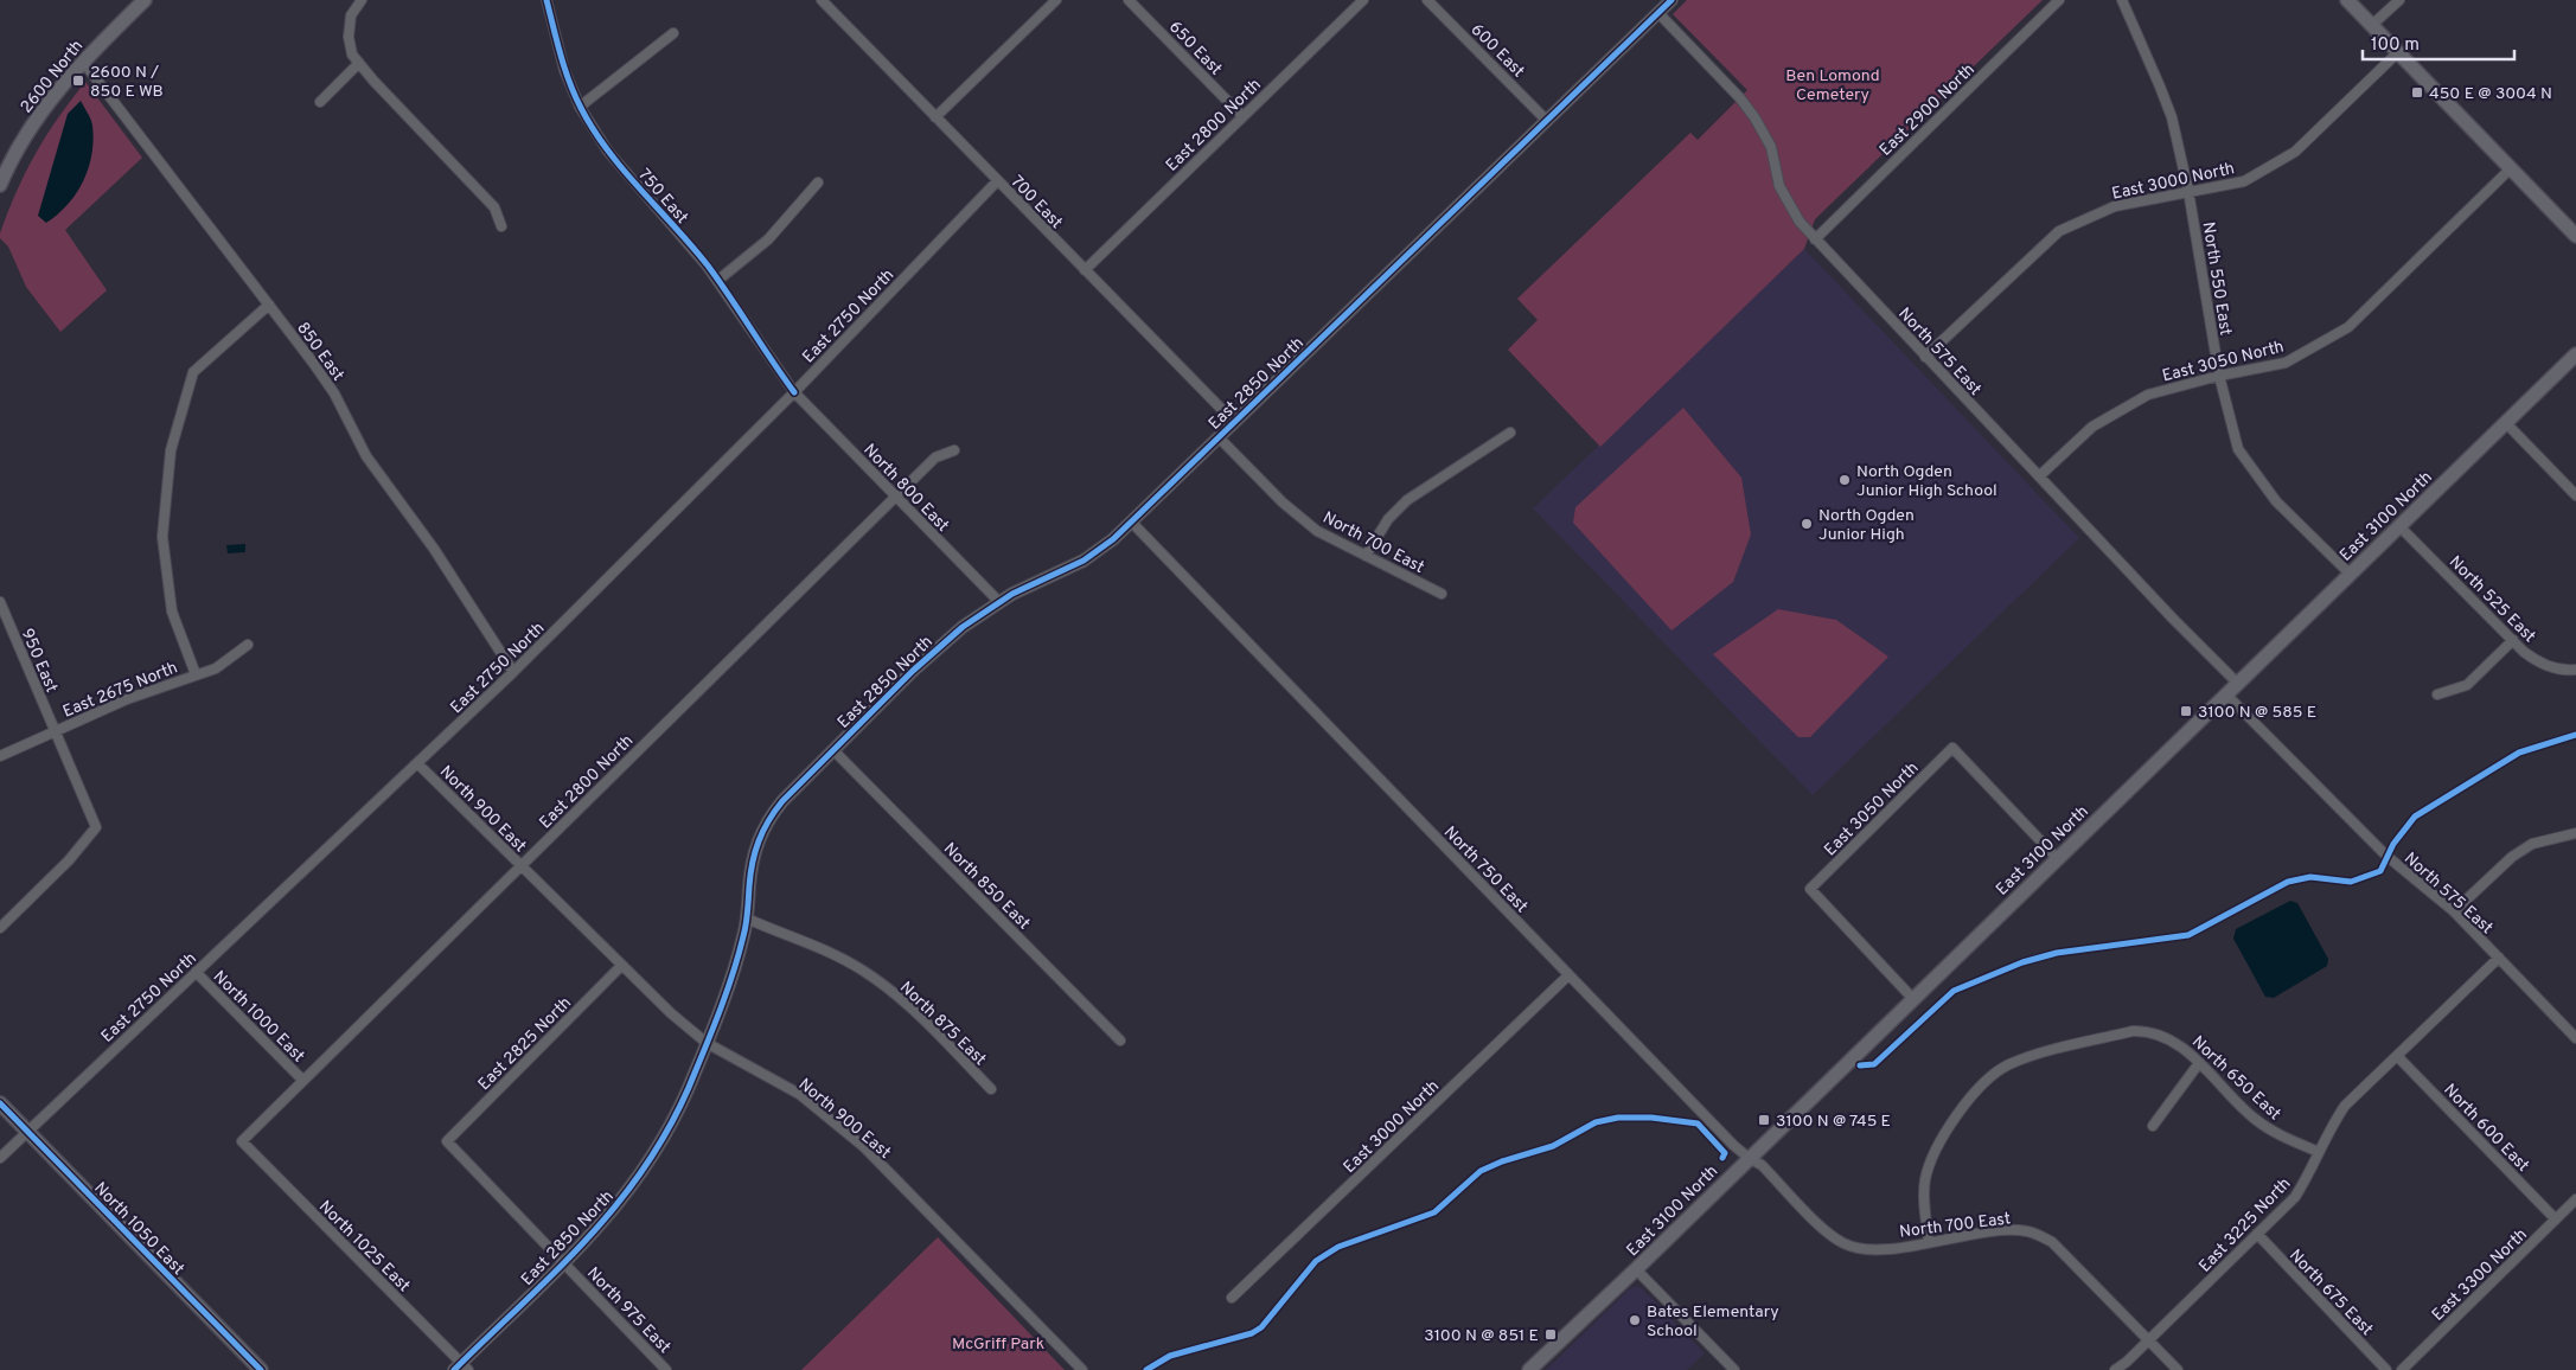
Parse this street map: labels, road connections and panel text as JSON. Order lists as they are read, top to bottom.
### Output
{
  "streets": {
    "main road": ["2600 North", "East 3100 North", "North 1050 East"],
    "street": [
      "650 East",
      "600 East",
      "East 2900 North",
      "East 2800 North",
      "East 3000 North",
      "750 East",
      "700 East",
      "North 550 East",
      "East 2750 North",
      "850 East",
      "North 575 East",
      "East 3050 North",
      "East 2850 North",
      "North 800 East",
      "North 700 East",
      "North 525 East",
      "950 East",
      "East 2675 North",
      "North 900 East",
      "North 750 East",
      "North 850 East",
      "North 1000 East",
      "North 875 East",
      "East 2825 North",
      "North 650 East",
      "North 600 East",
      "East 3225 North",
      "North 1025 East",
      "East 3300 North",
      "North 675 East",
      "North 975 East"
    ]
  },
  "crossings": [
    ["650 East", "East 2800 North"],
    ["600 East", "East 2850 North"],
    ["2600 North", "850 East"],
    ["East 2900 North", "North 575 East"],
    ["East 2800 North", "700 East"],
    ["East 2800 North", "North 800 East"],
    ["East 2800 North", "North 900 East"],
    ["East 2800 North", "North 1000 East"],
    ["East 2800 North", "North 1025 East"],
    ["East 3000 North", "North 550 East"],
    ["East 3000 North", "North 575 East"],
    ["East 3000 North", "North 750 East"],
    ["750 East", "East 2750 North"],
    ["750 East", "North 800 East"],
    ["700 East", "East 2750 North"],
    ["700 East", "East 2850 North"],
    ["North 550 East", "East 3050 North"],
    ["North 550 East", "East 3100 North"],
    ["East 2750 North", "850 East"],
    ["East 2750 North", "North 800 East"],
    ["East 2750 North", "North 900 East"],
    ["East 2750 North", "North 1000 East"],
    ["East 2750 North", "North 1050 East"],
    ["North 575 East", "East 3050 North"],
    ["North 575 East", "East 2850 North"],
    ["North 575 East", "East 3100 North"],
    ["North 575 East", "East 3225 North"],
    ["East 3050 North", "East 3100 North"],
    ["East 2850 North", "North 800 East"],
    ["East 2850 North", "North 700 East"],
    ["East 2850 North", "North 900 East"],
    ["East 2850 North", "North 750 East"],
    ["East 2850 North", "North 850 East"],
    ["East 2850 North", "North 875 East"],
    ["East 2850 North", "North 1025 East"],
    ["East 2850 North", "North 975 East"],
    ["East 3100 North", "North 525 East"],
    ["East 3100 North", "North 750 East"],
    ["North 700 East", "North 750 East"],
    ["North 700 East", "North 650 East"],
    ["North 700 East", "East 3225 North"],
    ["950 East", "East 2675 North"],
    ["North 900 East", "East 2825 North"],
    ["East 2825 North", "North 975 East"],
    ["North 650 East", "East 3225 North"],
    ["North 600 East", "East 3225 North"],
    ["North 600 East", "East 3300 North"],
    ["East 3225 North", "North 675 East"]
  ],
  "parks": ["Ben Lomond Cemetery", "McGriff Park"],
  "places": {
    "transit": [
      "2600 N / 850 E WB",
      "450 E @ 3004 N",
      "3100 N @ 585 E",
      "3100 N @ 745 E",
      "3100 N @ 851 E"
    ],
    "other": ["North Ogden Junior High School", "North Ogden Junior High", "Bates Elementary School"]
  },
  "scale_bar": "100 m"
}
